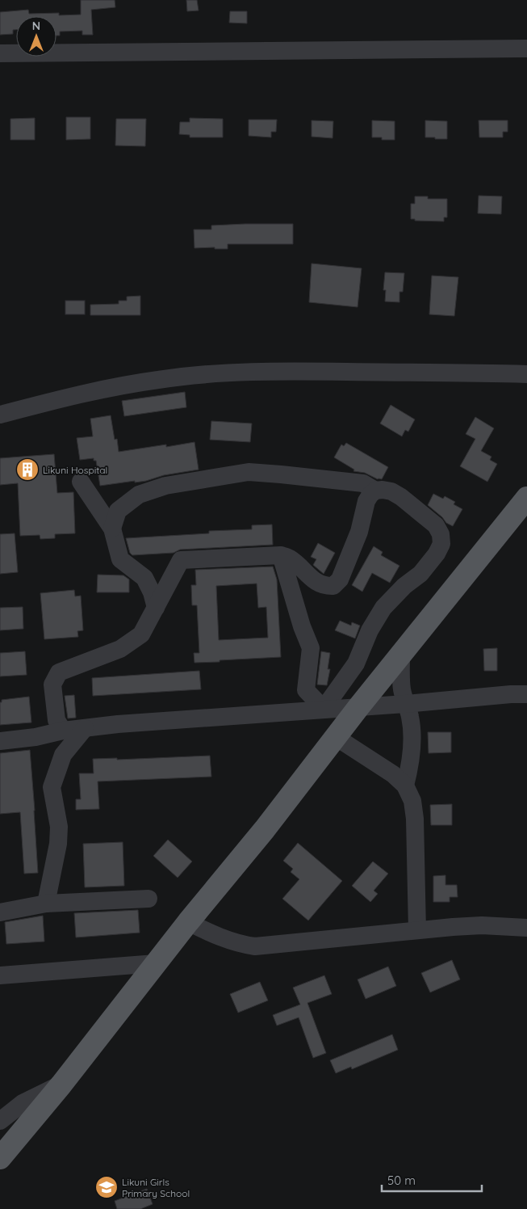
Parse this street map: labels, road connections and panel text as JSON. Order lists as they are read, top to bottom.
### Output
{
  "places": {
    "building": ["Likuni Hospital"],
    "school or university": ["Likuni Girls Primary School"]
  },
  "scale_bar": "50 m",
  "north": "top"
}
